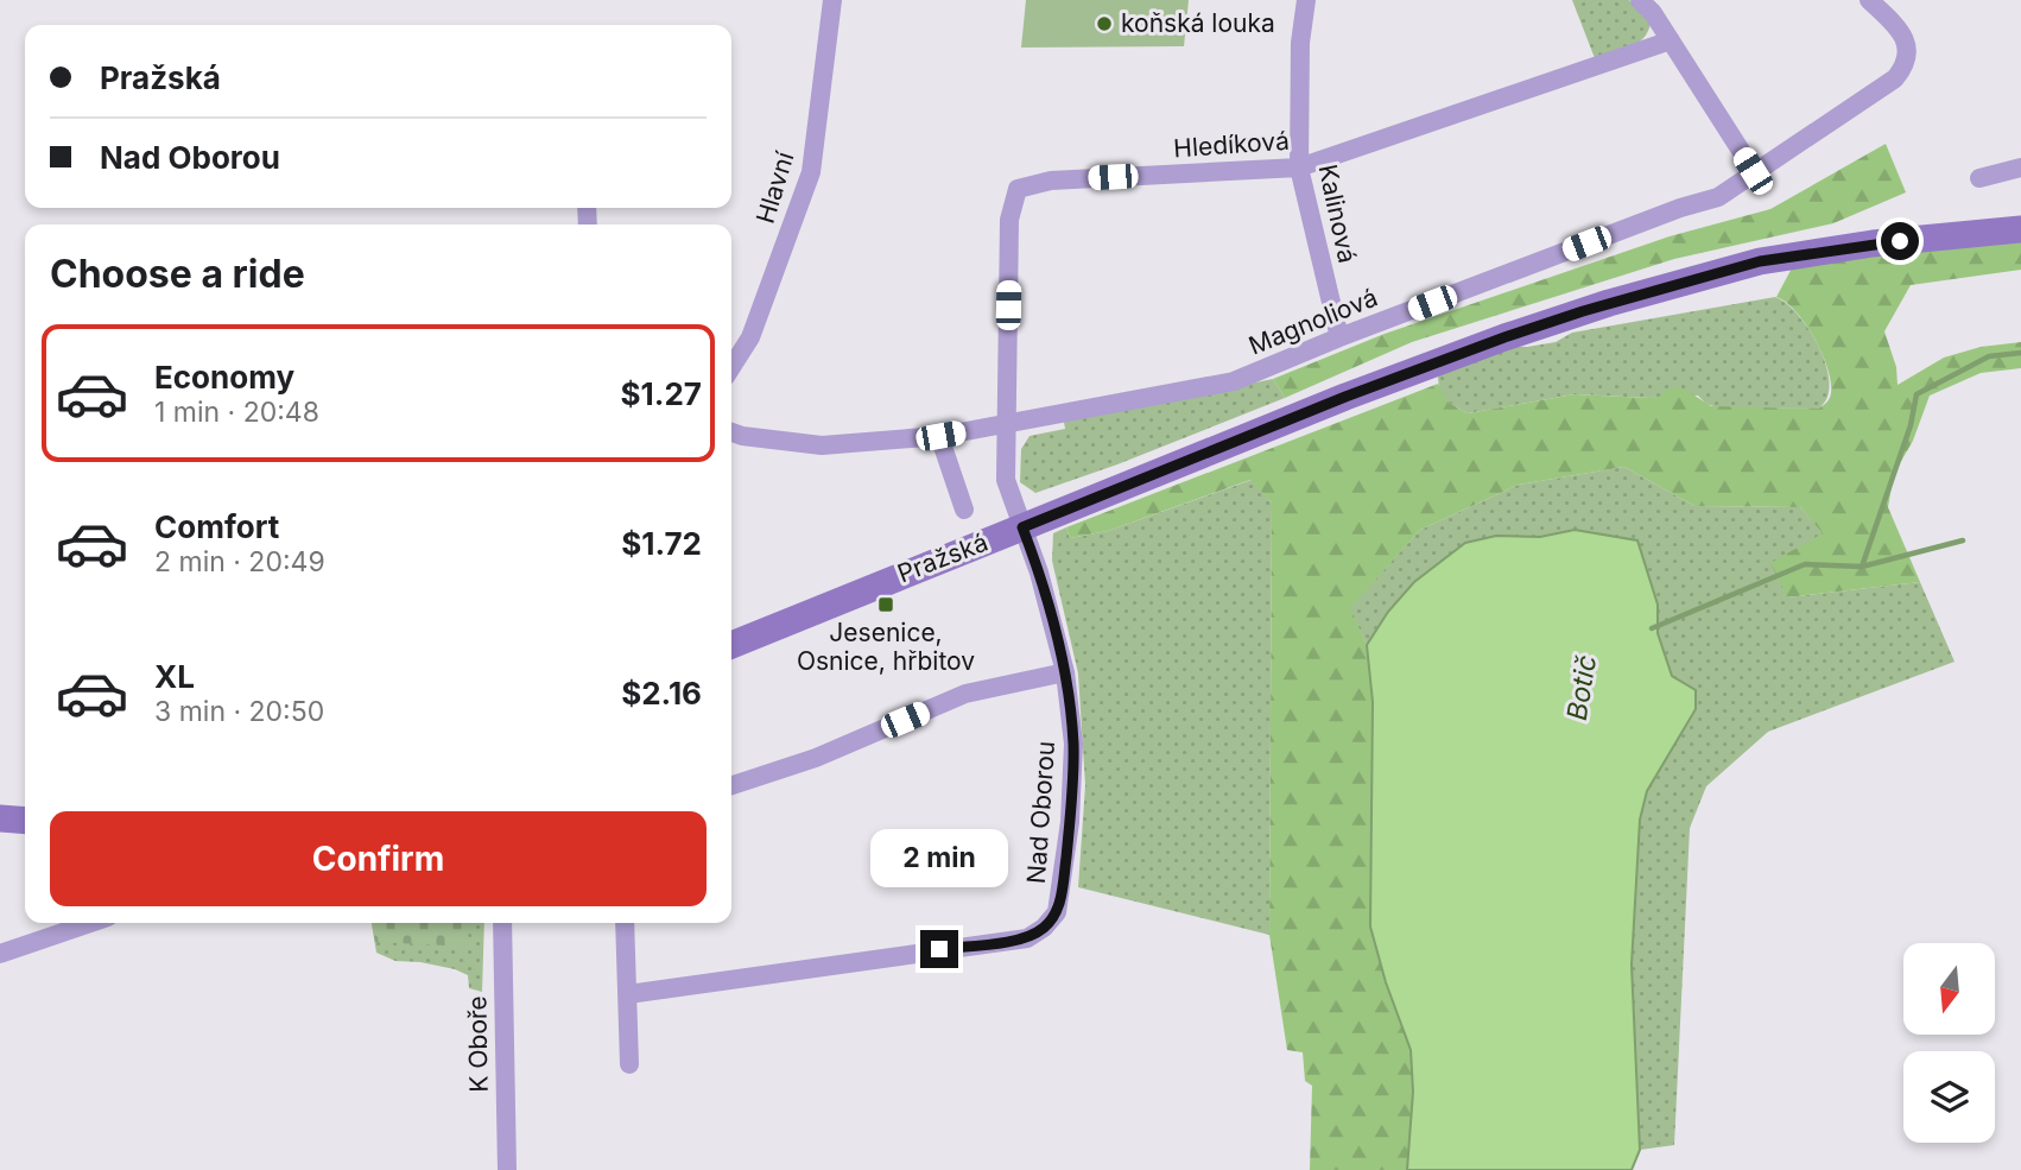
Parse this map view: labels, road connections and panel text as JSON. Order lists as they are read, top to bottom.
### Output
{
  "streets": {
    "main road": ["Pražská"],
    "street": [
      "Hledíková",
      "Hlavní",
      "Kalinová",
      "Magnoliová",
      "Nad Oborou",
      "K Oboře"
    ]
  },
  "crossings": [
    ["Hledíková", "Kalinová"],
    ["Hledíková", "Magnoliová"],
    ["Hledíková", "Pražská"],
    ["Hledíková", "Nad Oborou"],
    ["Kalinová", "Magnoliová"],
    ["Pražská", "Nad Oborou"]
  ],
  "water": ["Botič"],
  "places": {
    "other": ["koňská louka"],
    "transit": ["Jesenice, Osnice, hřbitov"]
  },
  "north": "bottom",
  "page": {
    "banner": ["Pražská", "Nad Oborou"],
    "heading": "Choose a ride",
    "list": [
      {
        "name": "Economy",
        "note": "1 min · 20:48",
        "value": "$1.27"
      },
      {
        "name": "Comfort",
        "note": "2 min · 20:49",
        "value": "$1.72"
      },
      {
        "name": "XL",
        "note": "3 min · 20:50",
        "value": "$2.16"
      }
    ],
    "buttons": "Confirm",
    "bubble": "2 min"
  }
}
